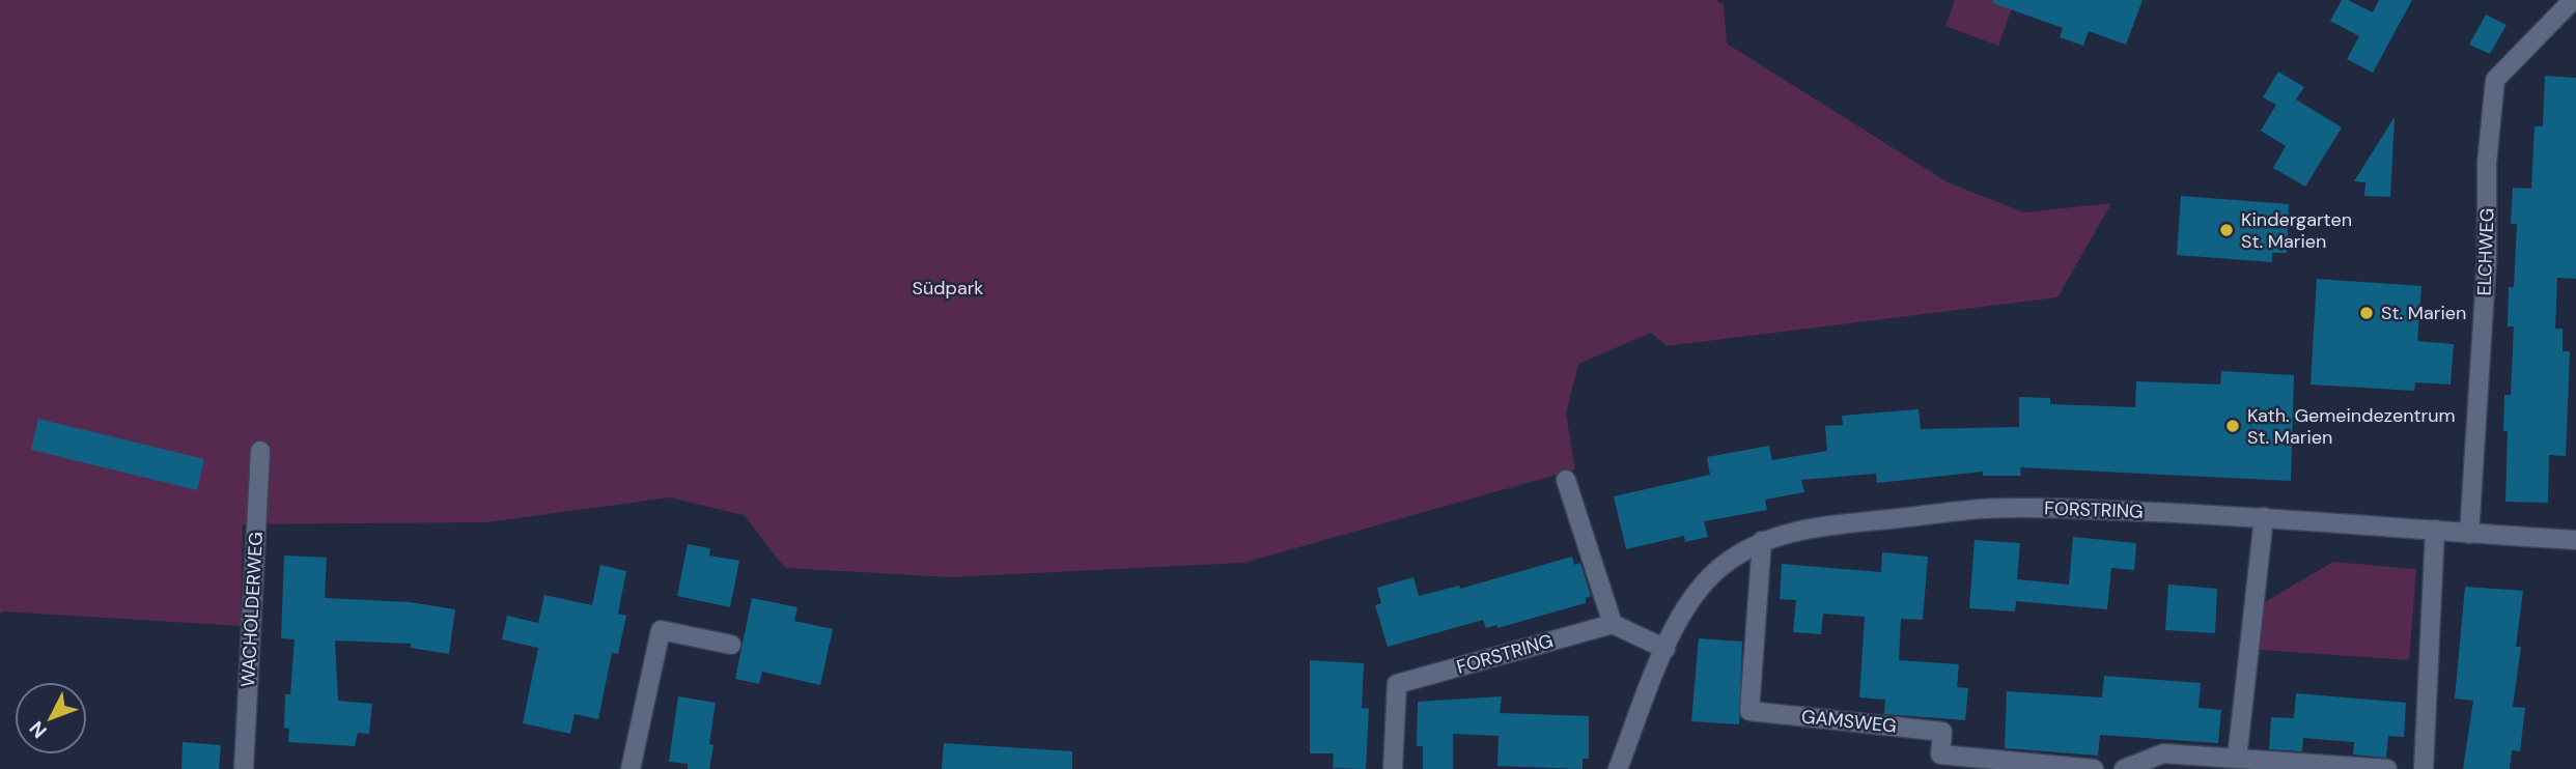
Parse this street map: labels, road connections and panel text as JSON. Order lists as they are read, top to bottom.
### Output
{
  "streets": {
    "street": [
      "ELCHWEG",
      "FORSTRING",
      "WACHOLDERWEG",
      "GAMSWEG"
    ]
  },
  "crossings": [
    ["ELCHWEG", "FORSTRING"],
    ["FORSTRING", "GAMSWEG"]
  ],
  "parks": ["Südpark"],
  "places": ["Kindergarten St. Marien", "St. Marien", "Kath. Gemeindezentrum St. Marien"],
  "north": "bottom left"
}
